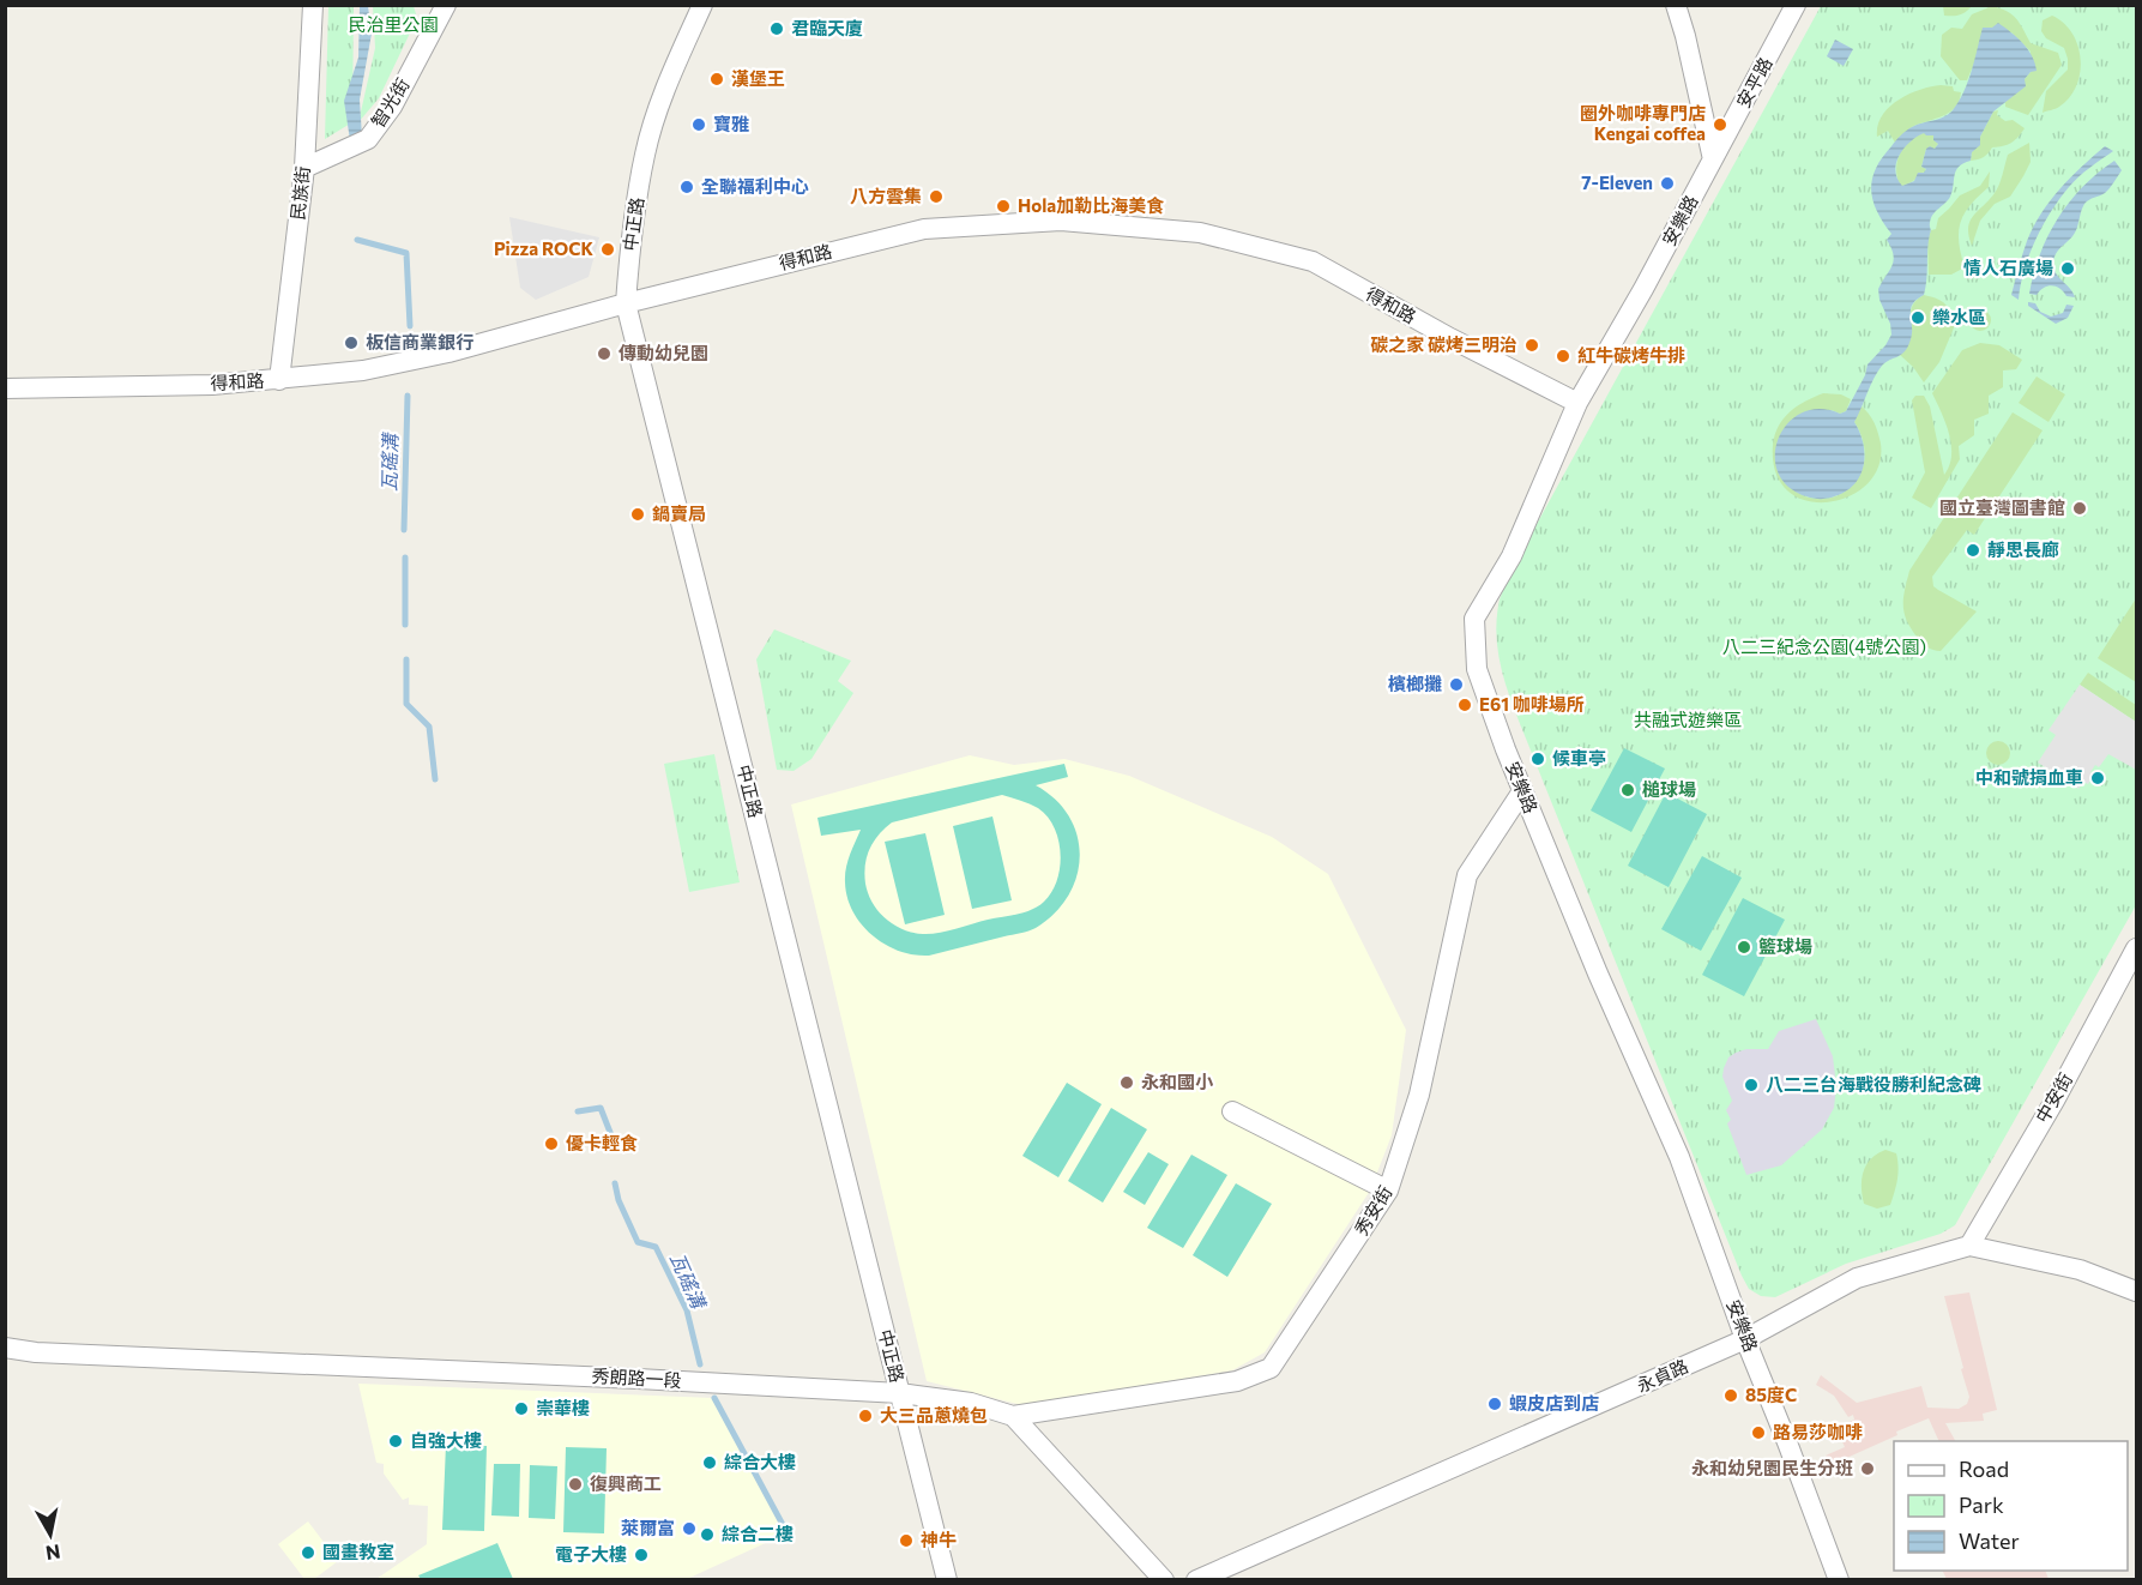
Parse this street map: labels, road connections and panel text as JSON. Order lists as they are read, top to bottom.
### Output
{
  "streets": {
    "street": [
      "安平路",
      "智光街",
      "民族街",
      "安樂路",
      "中正路",
      "得和路",
      "中安街",
      "秀安街",
      "永貞路",
      "秀朗路一段"
    ]
  },
  "crossings": [
    ["安平路", "安樂路"],
    ["智光街", "民族街"],
    ["民族街", "得和路"],
    ["安樂路", "得和路"],
    ["安樂路", "秀安街"],
    ["安樂路", "永貞路"],
    ["中正路", "得和路"],
    ["中正路", "秀朗路一段"],
    ["中安街", "永貞路"],
    ["秀安街", "秀朗路一段"]
  ],
  "water": ["瓦磘溝"],
  "parks": ["民治里公園", "八二三紀念公園(4號公園)", "共融式遊樂區"],
  "places": [
    "君臨天廈",
    "漢堡王",
    "寶雅",
    "圈外咖啡專門店 Kengai coffea",
    "7-Eleven",
    "全聯福利中心",
    "八方雲集",
    "Hola加勒比海美食",
    "Pizza ROCK",
    "情人石廣場",
    "樂水區",
    "板信商業銀行",
    "碳之家 碳烤三明治",
    "傳動幼兒園",
    "紅牛碳烤牛排",
    "國立臺灣圖書館",
    "鍋賣局",
    "靜思長廊",
    "檳榔攤",
    "E61 咖啡場所",
    "候車亭",
    "中和號捐血車",
    "槌球場",
    "籃球場",
    "永和國小",
    "八二三台海戰役勝利紀念碑",
    "優卡輕食",
    "85度C",
    "蝦皮店到店",
    "崇華樓",
    "大三品蔥燒包",
    "路易莎咖啡",
    "自強大樓",
    "綜合大樓",
    "永和幼兒園民生分班",
    "復興商工",
    "萊爾富",
    "綜合二樓",
    "神牛",
    "國畫教室",
    "電子大樓"
  ],
  "legend": ["Road", "Park", "Water"],
  "north": "bottom"
}
